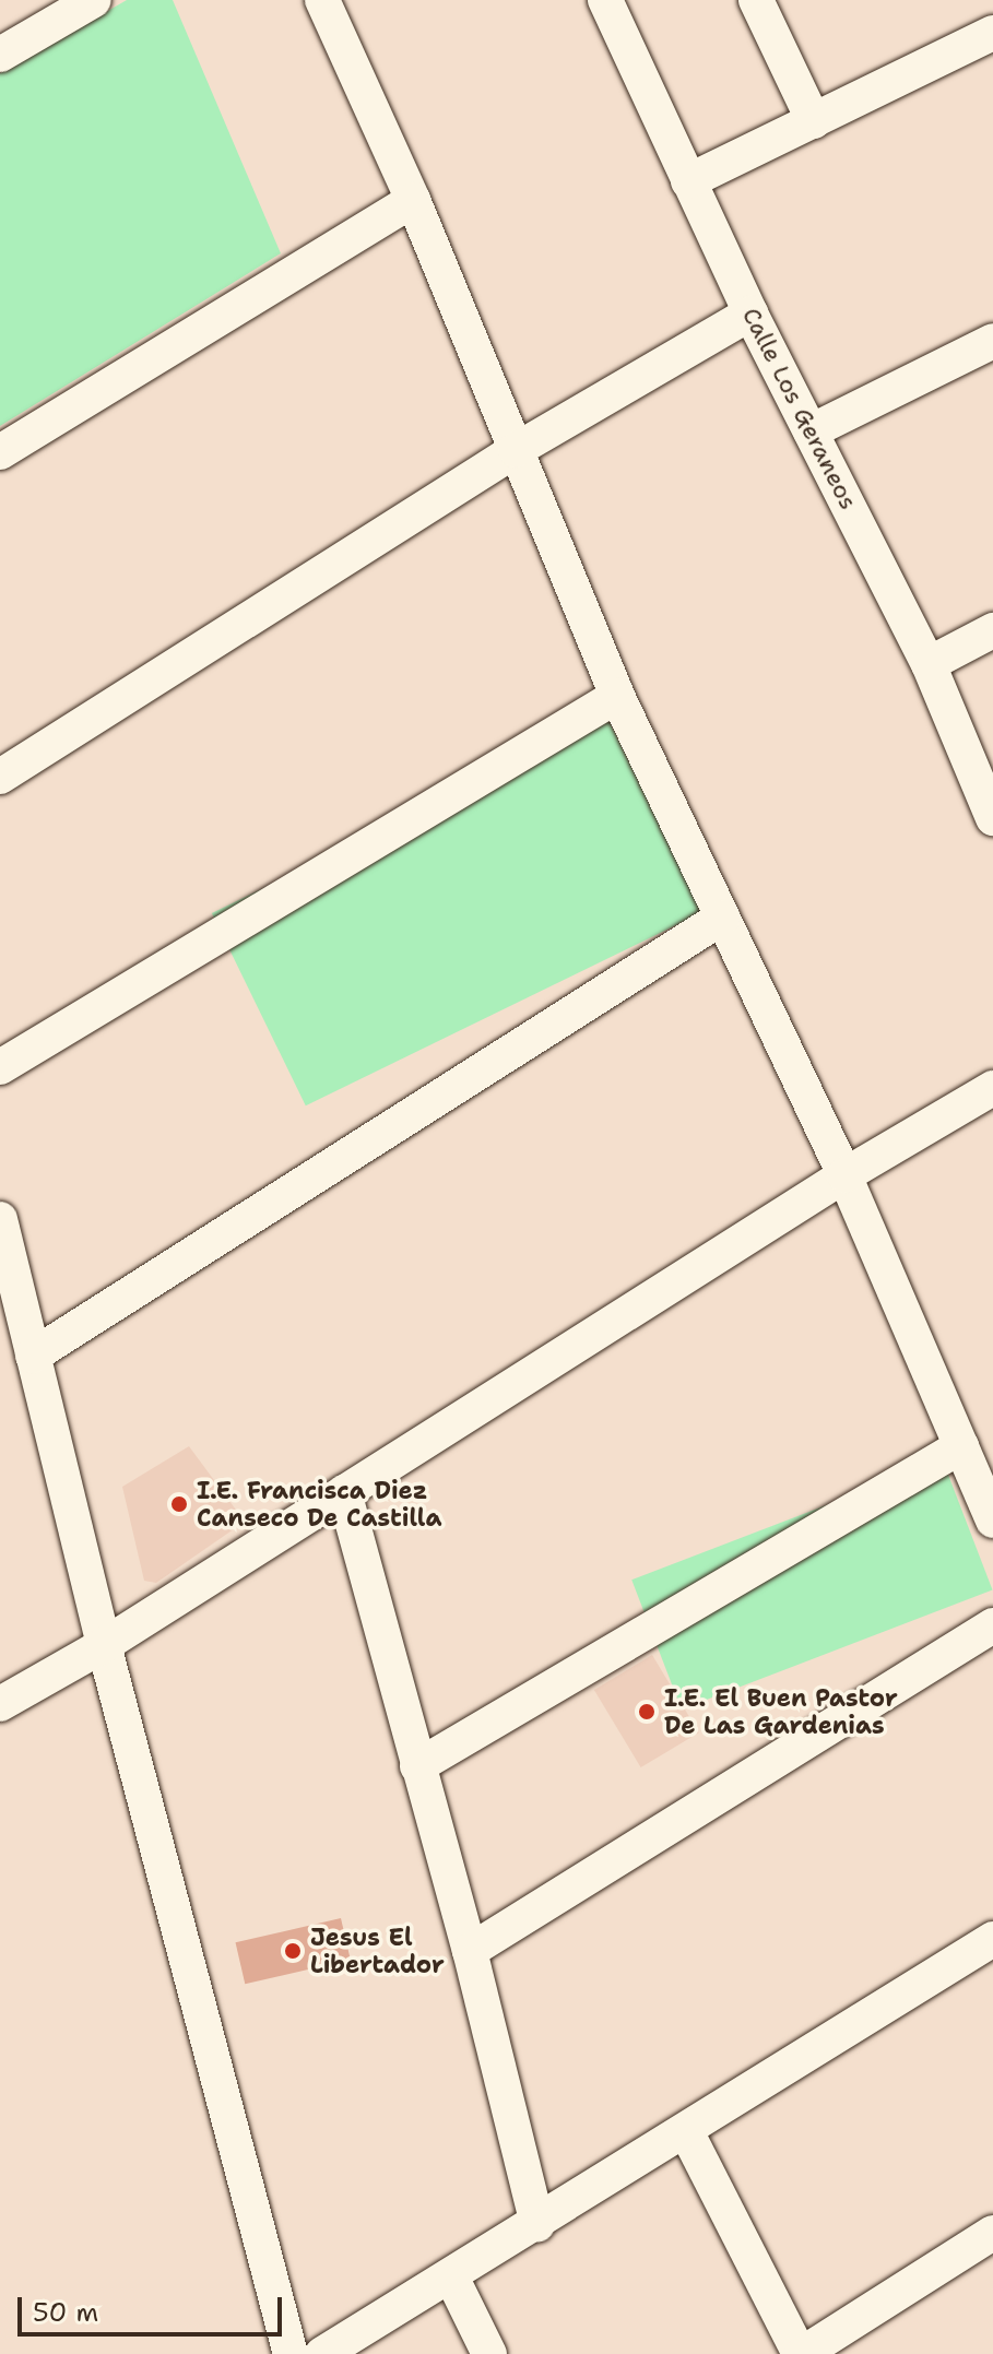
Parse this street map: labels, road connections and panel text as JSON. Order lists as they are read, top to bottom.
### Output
{
  "streets": {
    "street": ["Calle Los Geraneos"]
  },
  "places": ["I.E. Francisca Diez Canseco De Castilla", "I.E. El Buen Pastor De Las Gardenias", "Jesus El Libertador"],
  "scale_bar": "50 m"
}
